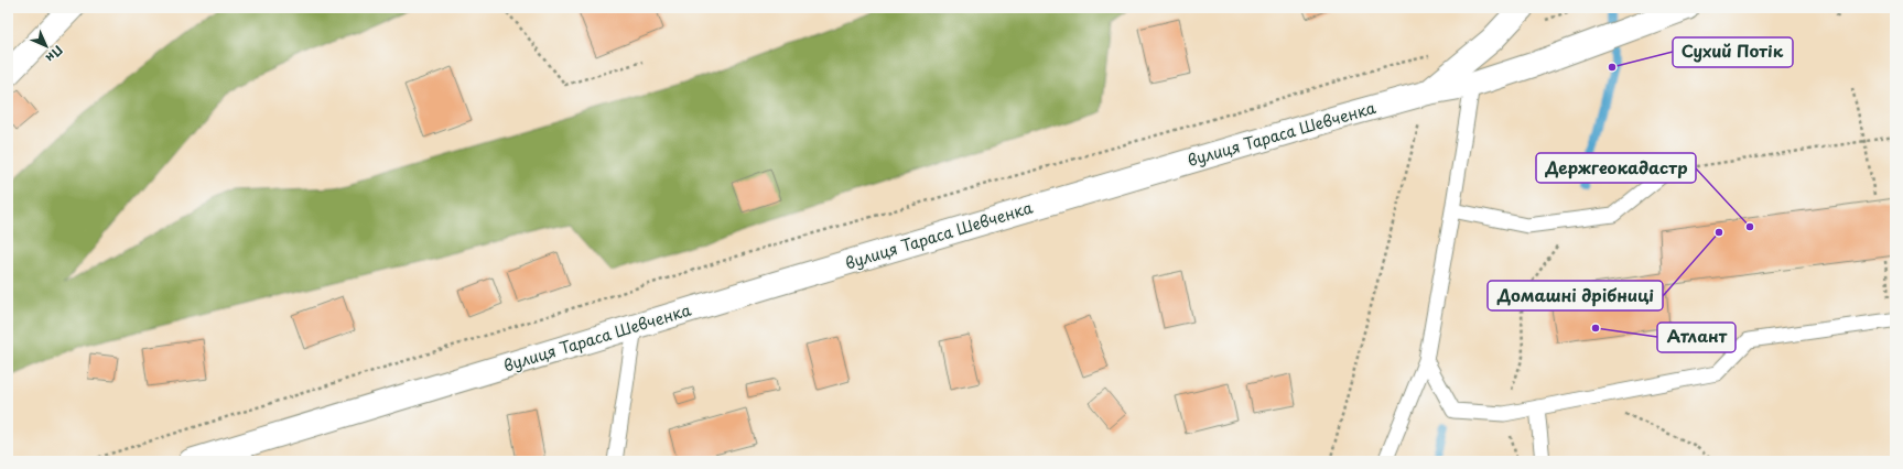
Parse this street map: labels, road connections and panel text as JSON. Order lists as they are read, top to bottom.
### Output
{
  "streets": {
    "street": ["вулиця Тараса Шевченка"]
  },
  "places": [
    "Сухий Потік",
    "Держгеокадастр",
    "Домашні дрібниці",
    "Атлант"
  ],
  "north": "bottom right"
}
